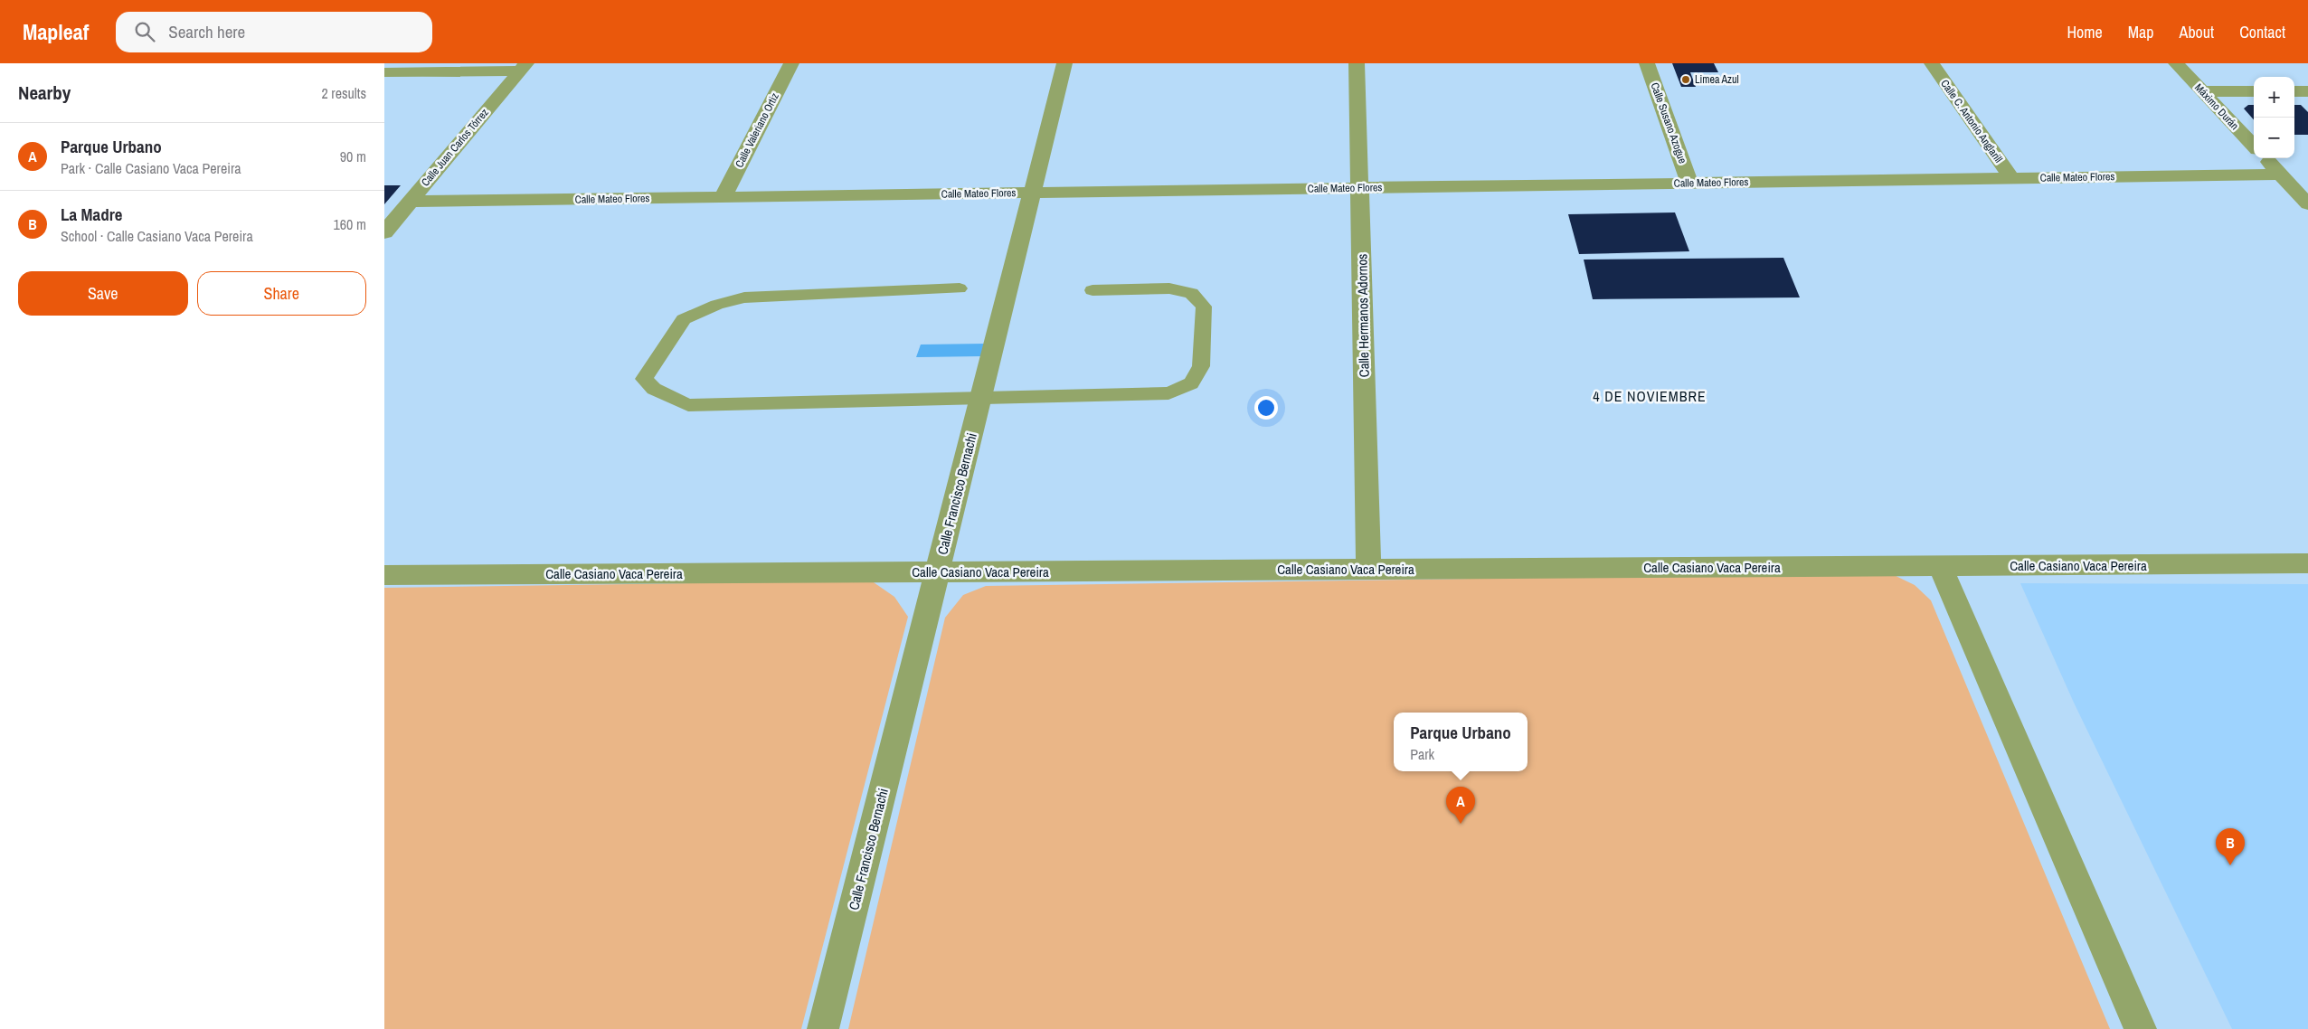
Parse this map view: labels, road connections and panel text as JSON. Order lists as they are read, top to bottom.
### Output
{
  "streets": {
    "street": [
      "Máximo Durán",
      "Calle C. Antonio Anglarill",
      "Calle Susano Azogue",
      "Calle Valeriano Ortiz",
      "Calle Juan Carlos Tórrez",
      "Calle Mateo Flores",
      "Calle Hermanos Adornos",
      "Calle Francisco Bernachi",
      "Calle Casiano Vaca Pereira"
    ]
  },
  "crossings": [
    ["Calle C. Antonio Anglarill", "Calle Mateo Flores"],
    ["Calle Susano Azogue", "Calle Mateo Flores"],
    ["Calle Valeriano Ortiz", "Calle Mateo Flores"],
    ["Calle Juan Carlos Tórrez", "Calle Mateo Flores"],
    ["Calle Mateo Flores", "Calle Hermanos Adornos"],
    ["Calle Mateo Flores", "Calle Francisco Bernachi"],
    ["Calle Hermanos Adornos", "Calle Casiano Vaca Pereira"],
    ["Calle Francisco Bernachi", "Calle Casiano Vaca Pereira"]
  ],
  "districts": ["4 DE NOVIEMBRE"],
  "places": ["Limea Azul"],
  "page": {
    "header": "Mapleaf",
    "search": "Search here",
    "nav": [
      "Home",
      "Map",
      "About",
      "Contact"
    ],
    "heading": ["Nearby", "2 results"],
    "map_buttons": ["+", "−"],
    "list": [
      {
        "mark": "A",
        "name": "Parque Urbano",
        "note": "Park · Calle Casiano Vaca Pereira",
        "value": "90 m"
      },
      {
        "mark": "B",
        "name": "La Madre",
        "note": "School · Calle Casiano Vaca Pereira",
        "value": "160 m"
      }
    ],
    "buttons": ["Save", "Share"],
    "popup": ["Parque Urbano", "Park"],
    "pins": ["A", "B"]
  }
}
